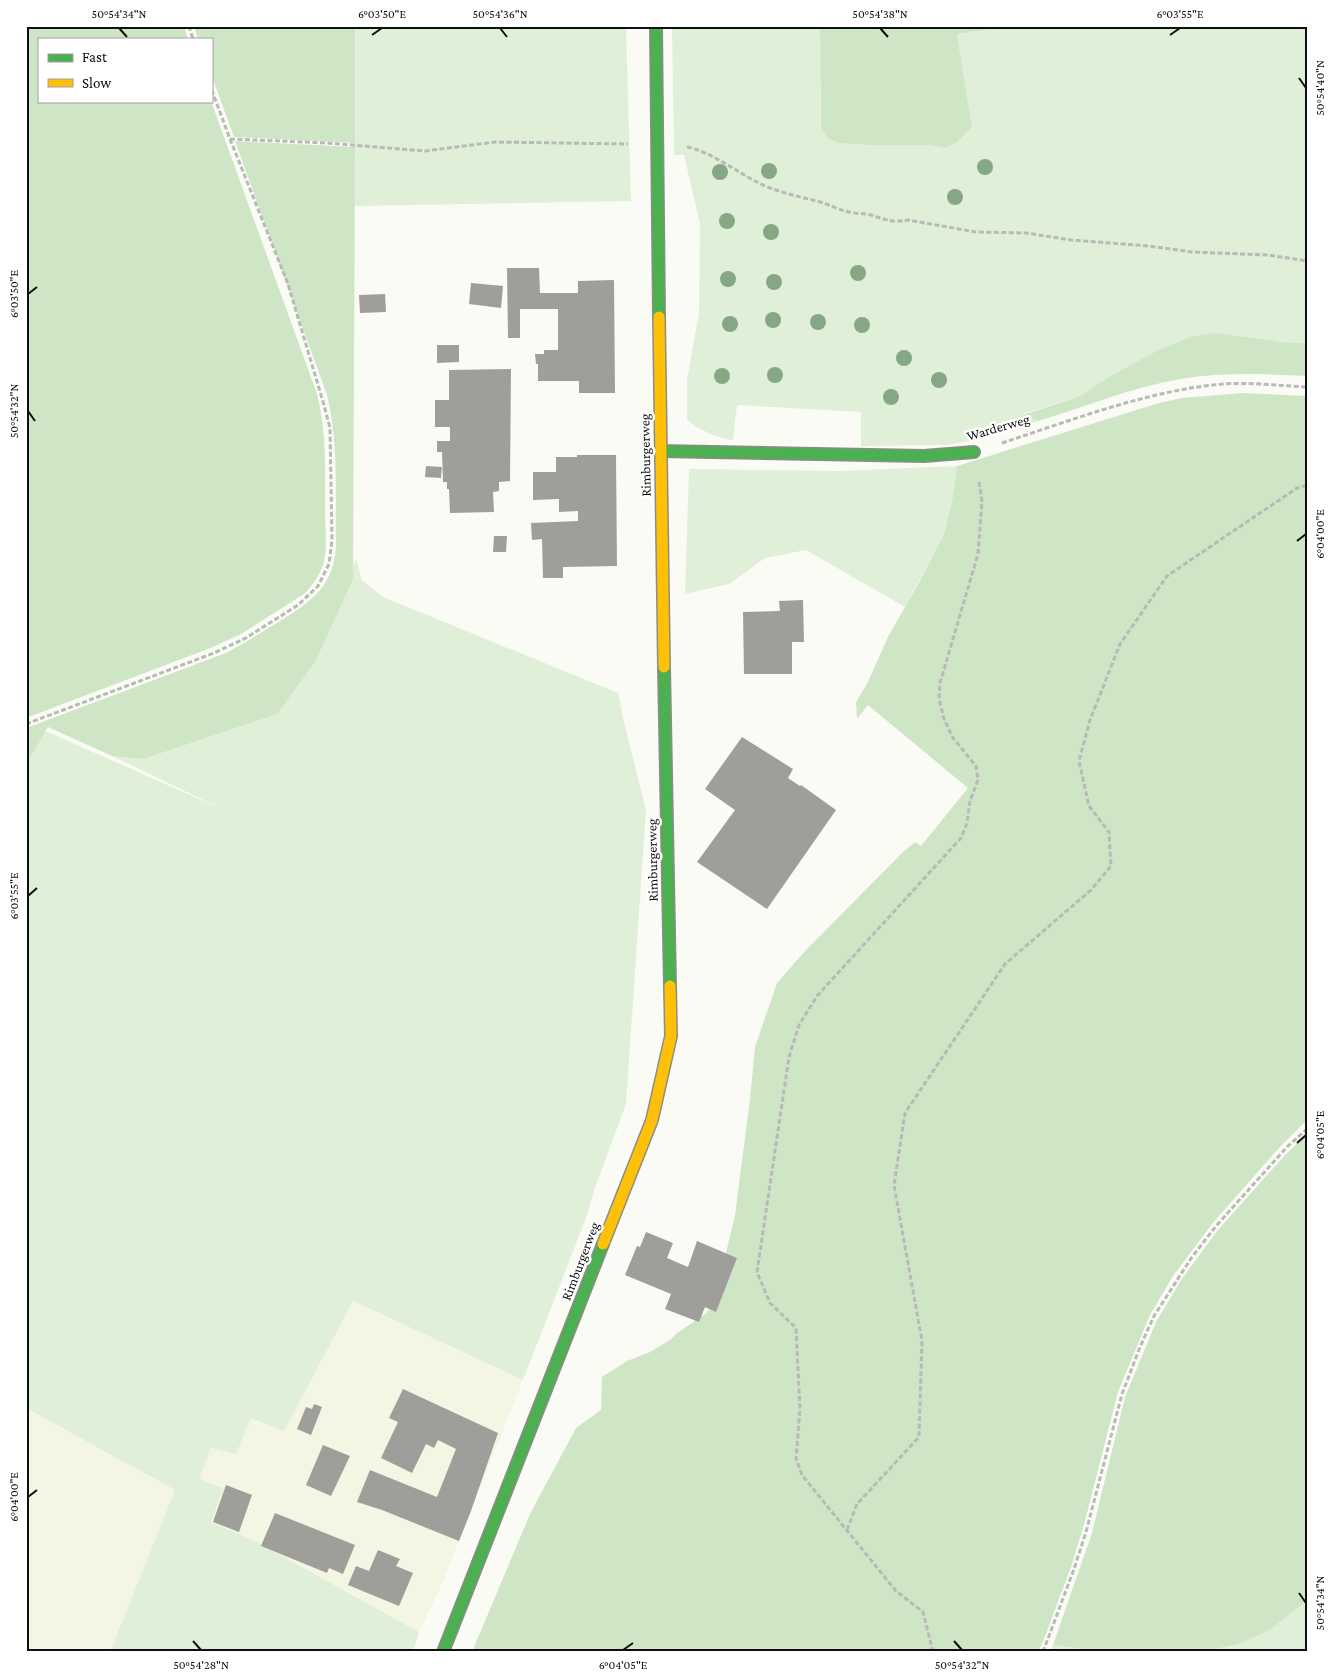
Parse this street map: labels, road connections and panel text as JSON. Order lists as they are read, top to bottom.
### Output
{
  "streets": {
    "street": ["Warderweg", "Rimburgerweg"]
  },
  "crossings": [
    ["Warderweg", "Rimburgerweg"]
  ],
  "legend": ["Fast", "Slow"],
  "coordinates": [
    "50°54'34\"N",
    "6°03'50\"E",
    "50°54'36\"N",
    "50°54'38\"N",
    "6°03'55\"E",
    "50°54'40\"N",
    "50°54'32\"N",
    "6°04'00\"E",
    "6°04'05\"E",
    "50°54'28\"N"
  ]
}
